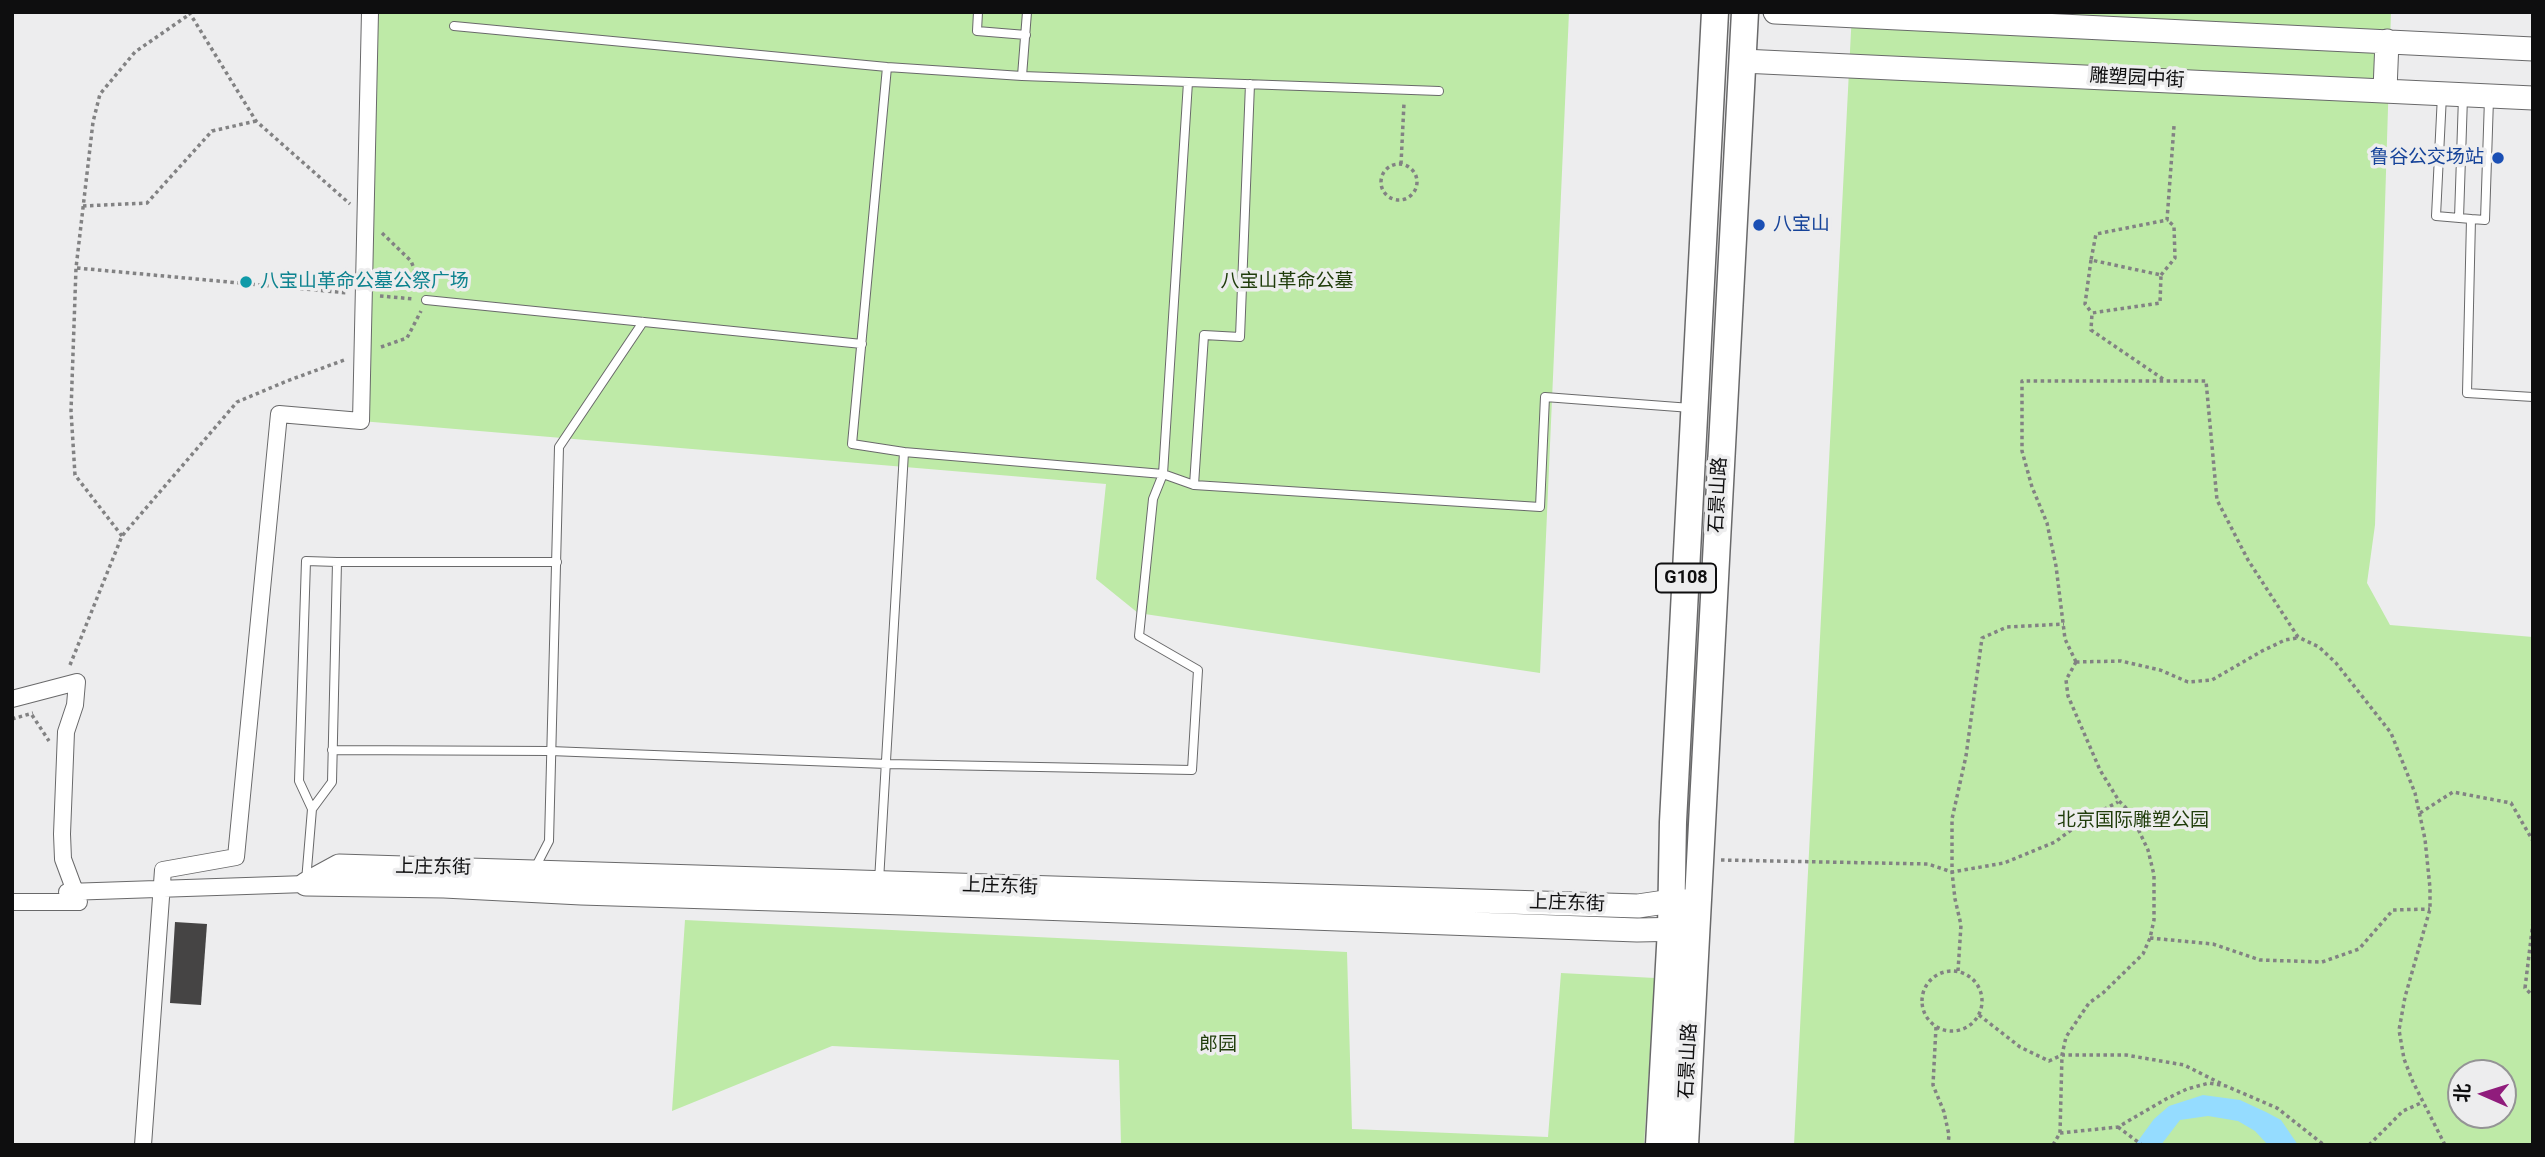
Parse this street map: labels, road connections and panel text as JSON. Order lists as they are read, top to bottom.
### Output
{
  "streets": {
    "highway": ["石景山路", "G108"],
    "main road": ["雕塑园中街", "上庄东街"]
  },
  "crossings": [
    ["雕塑园中街", "石景山路"],
    ["石景山路", "上庄东街"]
  ],
  "parks": ["八宝山革命公墓", "北京国际雕塑公园", "郎园"],
  "places": ["鲁谷公交场站", "八宝山", "八宝山革命公墓公祭广场"],
  "north": "left"
}
